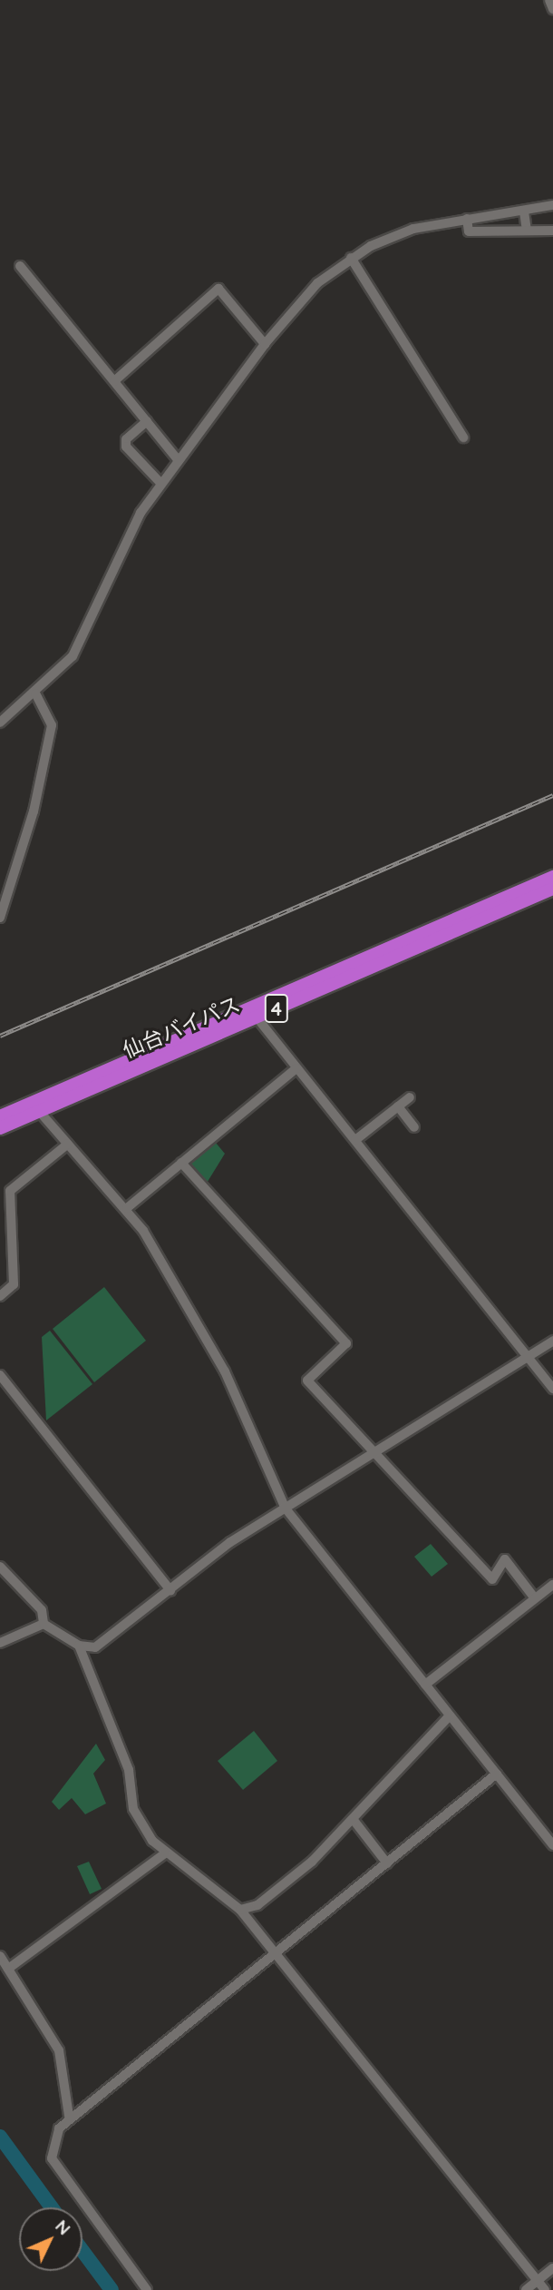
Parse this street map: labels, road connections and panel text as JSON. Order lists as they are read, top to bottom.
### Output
{
  "streets": {
    "highway": ["4", "仙台バイパス"]
  },
  "north": "top right"
}
